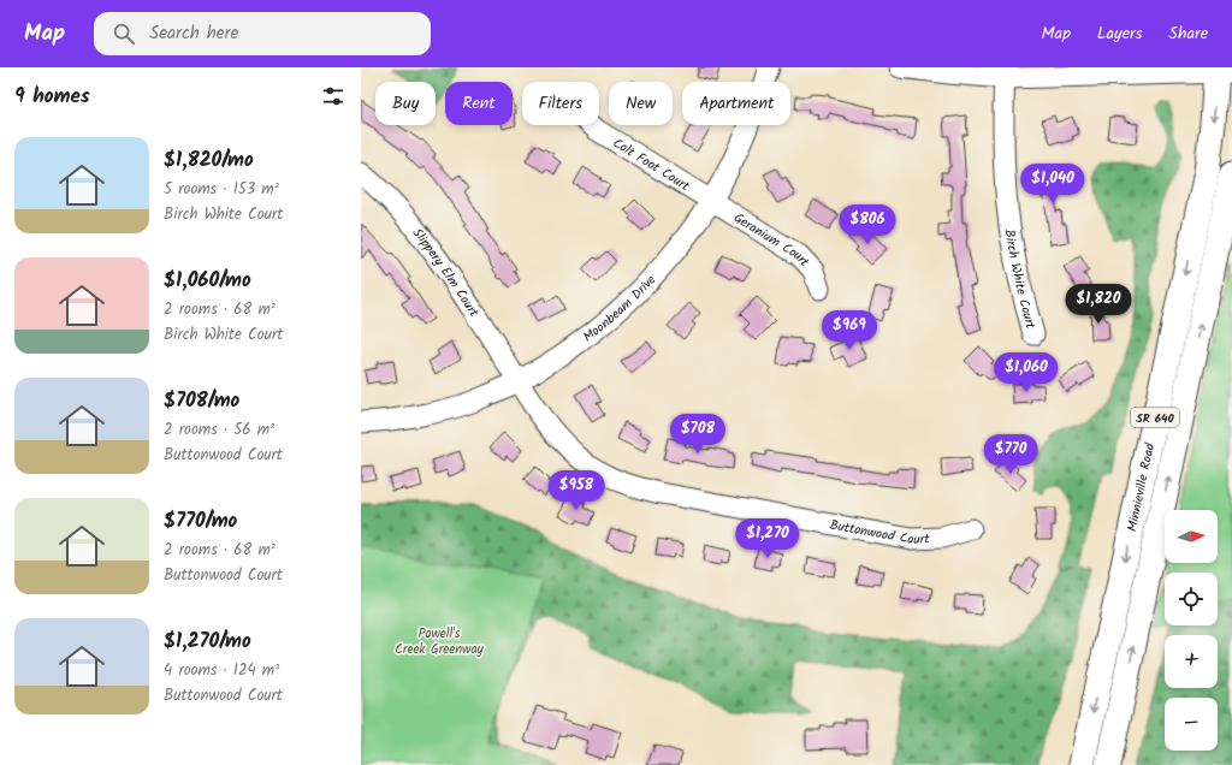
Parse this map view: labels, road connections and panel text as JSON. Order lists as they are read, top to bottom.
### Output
{
  "streets": {
    "main road": ["SR 640", "Minnieville Road"],
    "street": [
      "Colt Foot Court",
      "Geranium Court",
      "Slippery Elm Court",
      "Birch White Court",
      "Moonbeam Drive",
      "Buttonwood Court"
    ]
  },
  "crossings": [
    ["Colt Foot Court", "Geranium Court"],
    ["Colt Foot Court", "Moonbeam Drive"],
    ["Geranium Court", "Moonbeam Drive"],
    ["Slippery Elm Court", "Moonbeam Drive"],
    ["Slippery Elm Court", "Buttonwood Court"],
    ["Moonbeam Drive", "Buttonwood Court"]
  ],
  "parks": ["Powell's Creek Greenway"],
  "north": "right",
  "page": {
    "header": "Map",
    "search": "Search here",
    "nav": ["Map", "Layers", "Share"],
    "heading": "9 homes",
    "chip": [
      "Buy",
      "Rent",
      "Filters",
      "New",
      "Apartment"
    ],
    "list": [
      {
        "name": "$1,820/mo",
        "note": "5 rooms · 153 m² · Birch White Court"
      },
      {
        "name": "$1,060/mo",
        "note": "2 rooms · 68 m² · Birch White Court"
      },
      {
        "name": "$708/mo",
        "note": "2 rooms · 56 m² · Buttonwood Court"
      },
      {
        "name": "$770/mo",
        "note": "2 rooms · 68 m² · Buttonwood Court"
      },
      {
        "name": "$1,270/mo",
        "note": "4 rooms · 124 m² · Buttonwood Court"
      }
    ],
    "price": [
      "$1,040",
      "$806",
      "$1,820",
      "$969",
      "$1,060",
      "$708",
      "$770",
      "$958",
      "$1,270"
    ],
    "map_buttons": ["+", "−"]
  }
}
